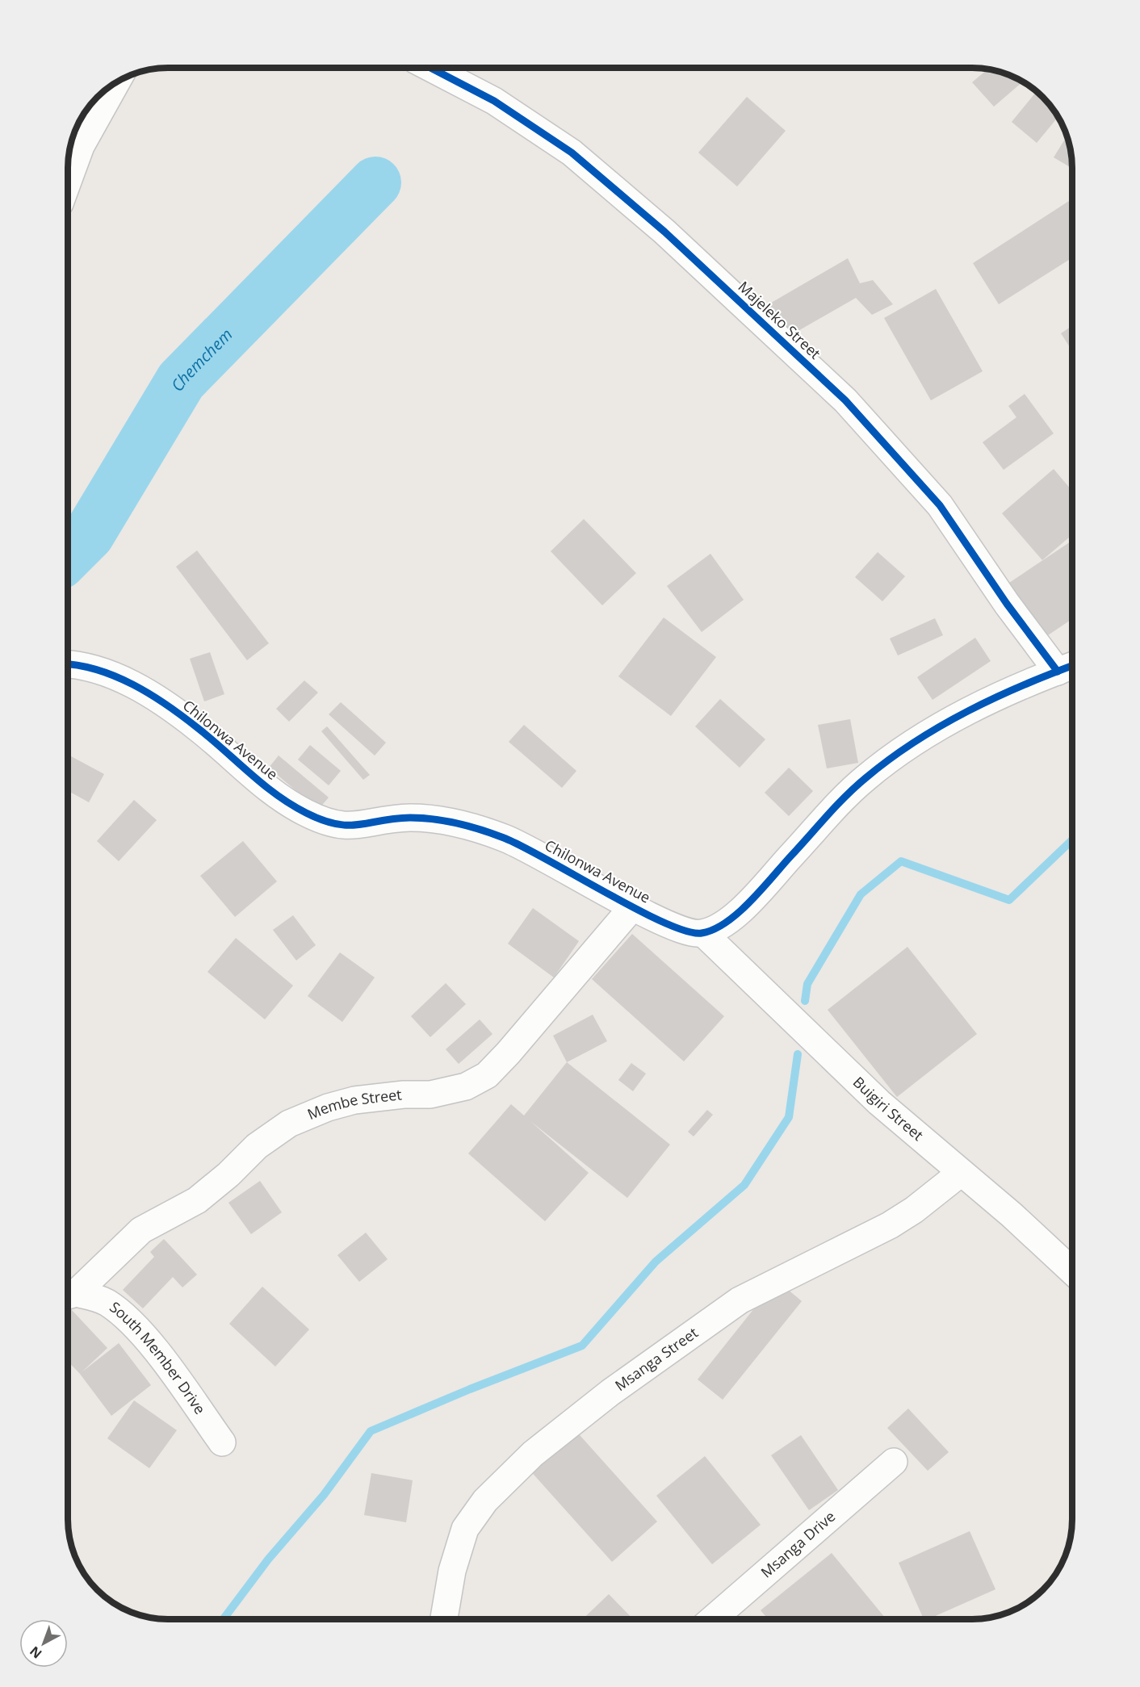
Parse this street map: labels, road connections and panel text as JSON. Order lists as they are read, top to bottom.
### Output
{
  "streets": {
    "street": [
      "Majeleko Street",
      "Chilonwa Avenue",
      "Membe Street",
      "Buigiri Street",
      "Msanga Street",
      "South Member Drive",
      "Msanga Drive"
    ]
  },
  "crossings": [
    ["Chilonwa Avenue", "Membe Street"],
    ["Chilonwa Avenue", "Buigiri Street"],
    ["Membe Street", "South Member Drive"],
    ["Buigiri Street", "Msanga Street"]
  ],
  "water": ["Chemchem"],
  "north": "bottom left"
}
